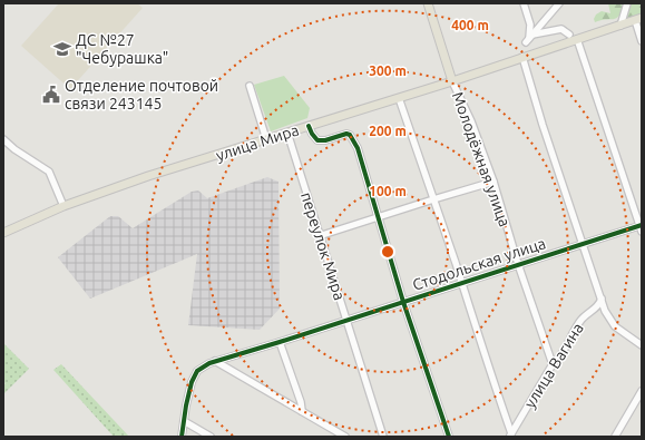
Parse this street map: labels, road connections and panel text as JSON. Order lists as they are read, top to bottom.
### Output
{
  "streets": {
    "main road": ["улица Мира"],
    "street": [
      "Молодёжная улица",
      "переулок Мира",
      "Стодольская улица",
      "улица Вагина"
    ]
  },
  "crossings": [
    ["улица Мира", "Молодёжная улица"],
    ["улица Мира", "переулок Мира"],
    ["Молодёжная улица", "Стодольская улица"],
    ["Молодёжная улица", "улица Вагина"],
    ["переулок Мира", "Стодольская улица"]
  ],
  "places": {
    "school or university": ["ДС №27 \"Чебурашка\""],
    "public building": ["Отделение почтовой связи 243145"]
  },
  "rings": [
    "400 m",
    "300 m",
    "200 m",
    "100 m"
  ]
}
